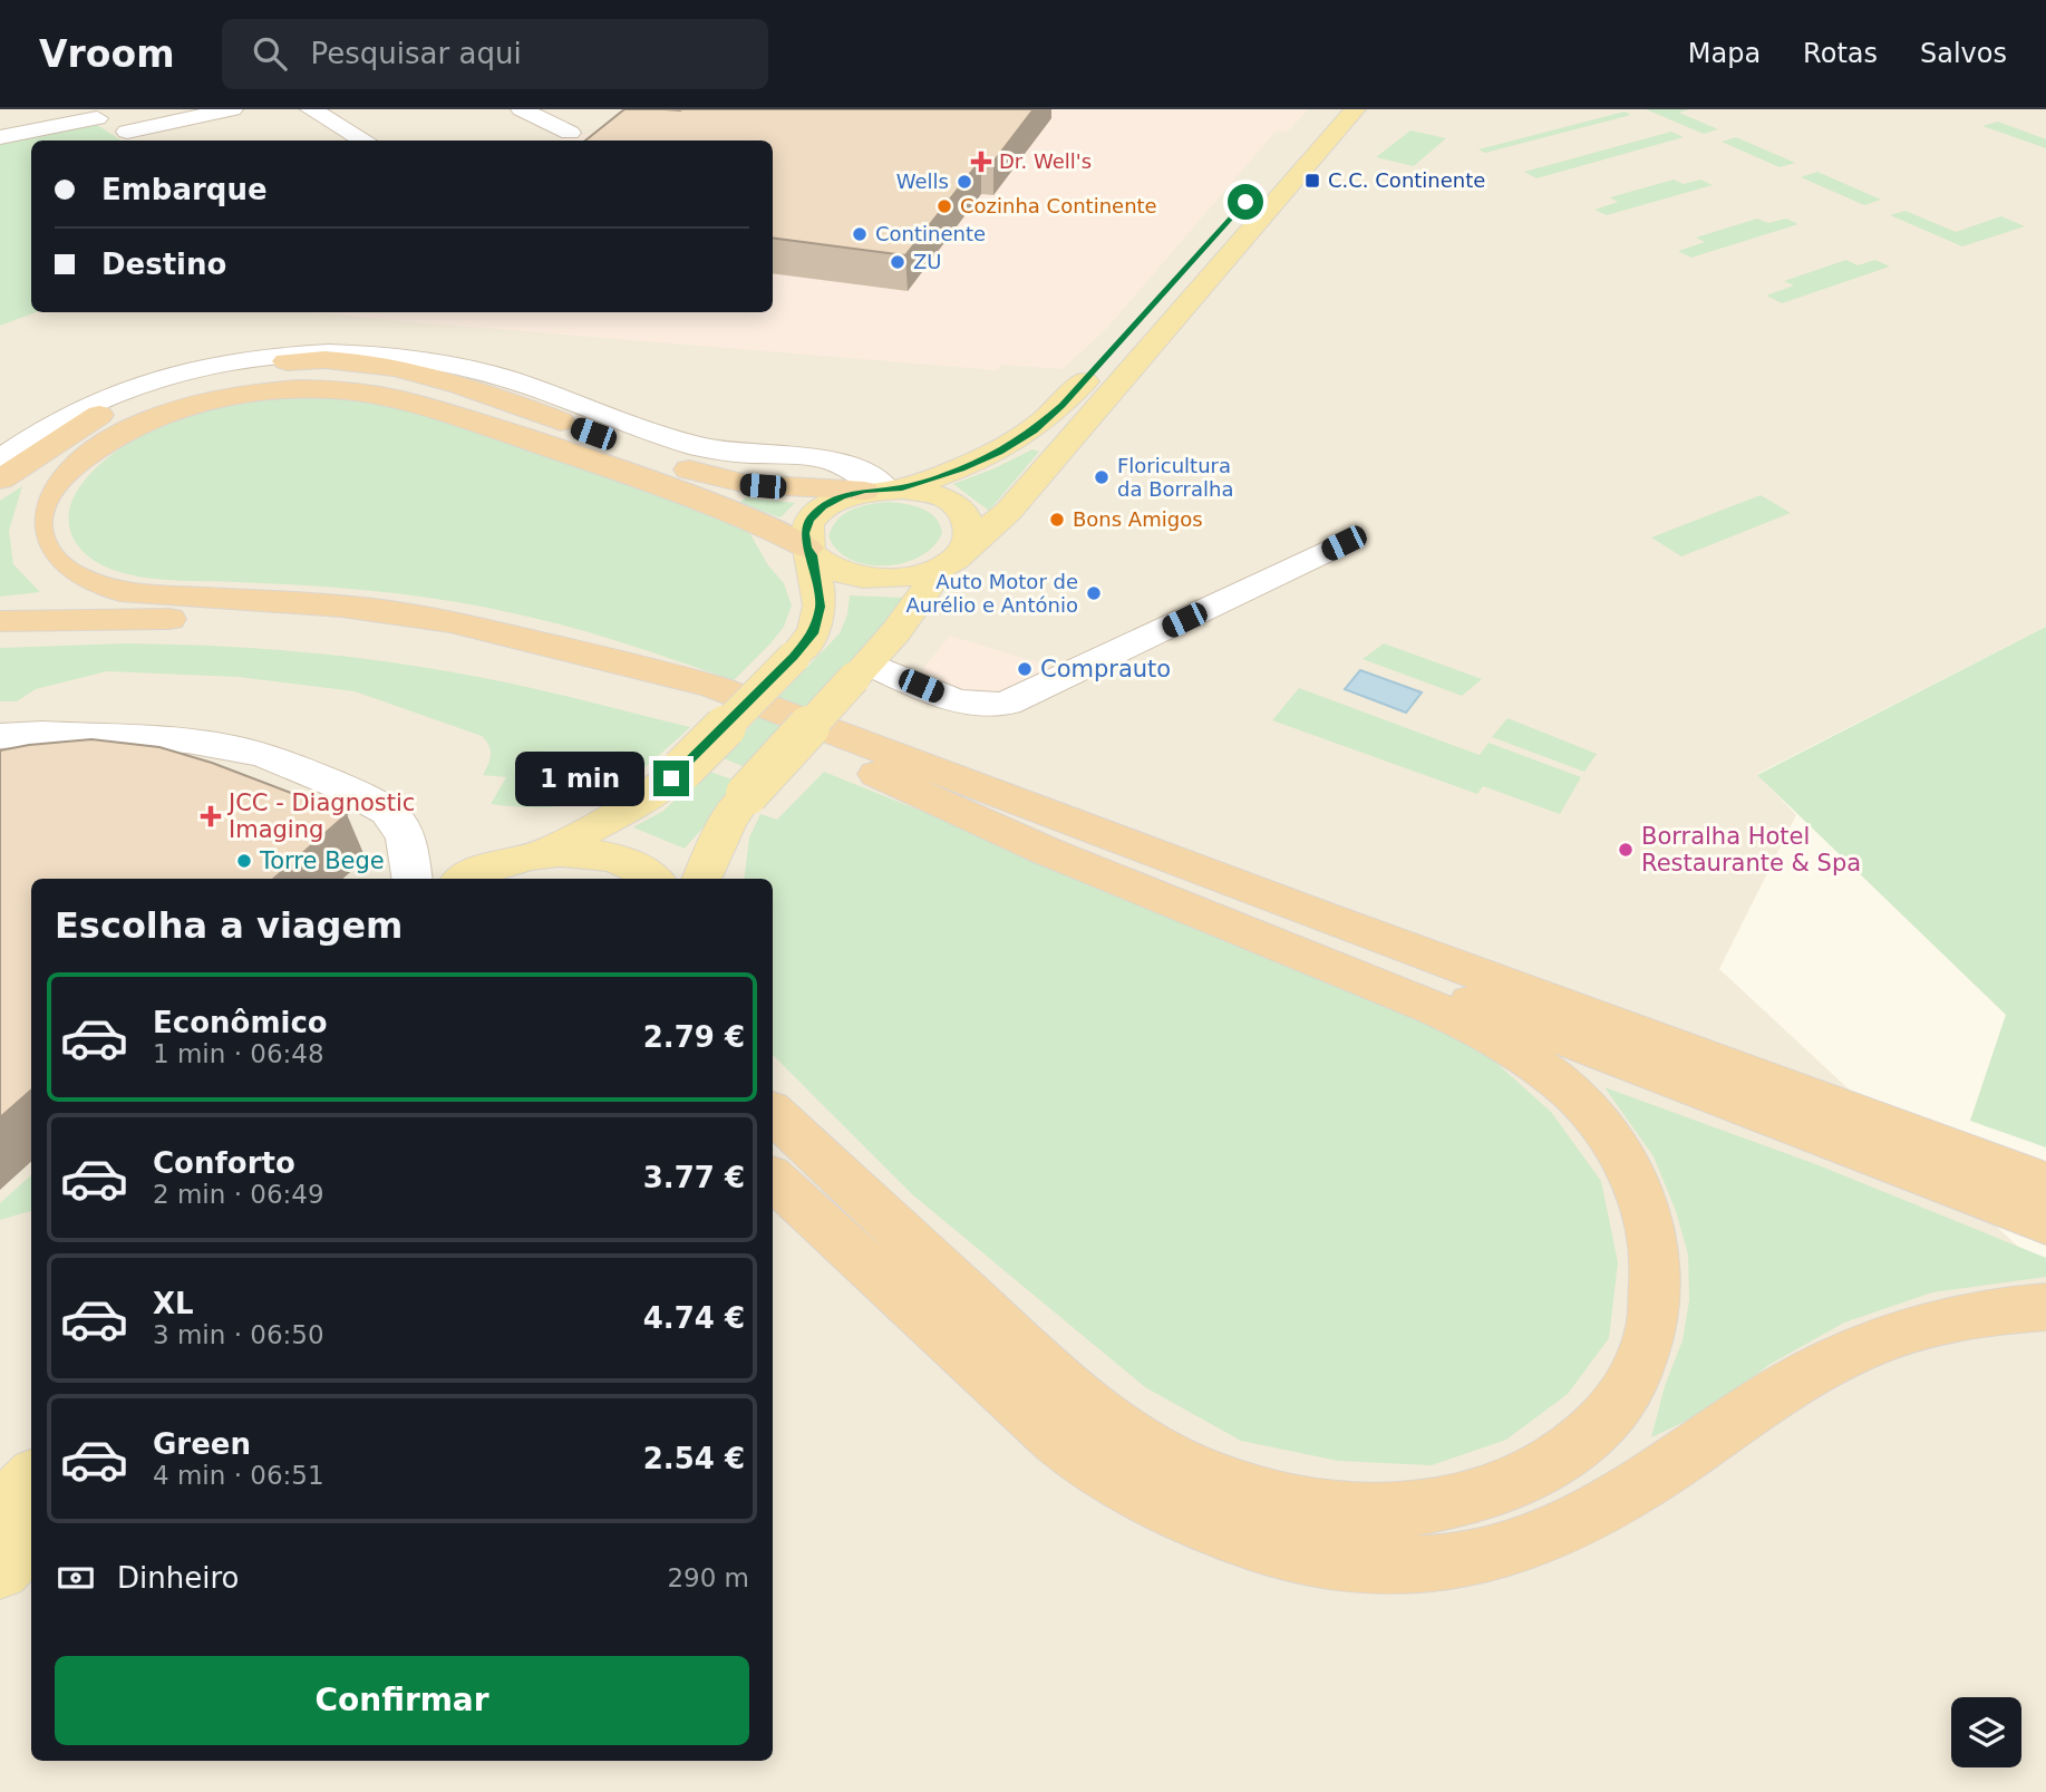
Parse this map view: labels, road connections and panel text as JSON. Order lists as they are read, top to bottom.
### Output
{
  "places": {
    "health": ["Dr. Well's", "JCC - Diagnostic Imaging"],
    "transit": ["C.C. Continente"],
    "other": [
      "Wells",
      "Cozinha Continente",
      "Continente",
      "ZU",
      "Floricultura da Borralha",
      "Bons Amigos",
      "Auto Motor de Aurélio e António",
      "Comprauto",
      "Borralha Hotel Restaurante & Spa",
      "Torre Bege"
    ]
  },
  "page": {
    "header": "Vroom",
    "search": "Pesquisar aqui",
    "nav": ["Mapa", "Rotas", "Salvos"],
    "banner": ["Embarque", "Destino"],
    "bubble": "1 min",
    "heading": "Escolha a viagem",
    "list": [
      {
        "name": "Econômico",
        "note": "1 min · 06:48",
        "value": "2.79 €"
      },
      {
        "name": "Conforto",
        "note": "2 min · 06:49",
        "value": "3.77 €"
      },
      {
        "name": "XL",
        "note": "3 min · 06:50",
        "value": "4.74 €"
      },
      {
        "name": "Green",
        "note": "4 min · 06:51",
        "value": "2.54 €"
      }
    ],
    "pay": ["Dinheiro", "290 m"],
    "buttons": "Confirmar"
  }
}
